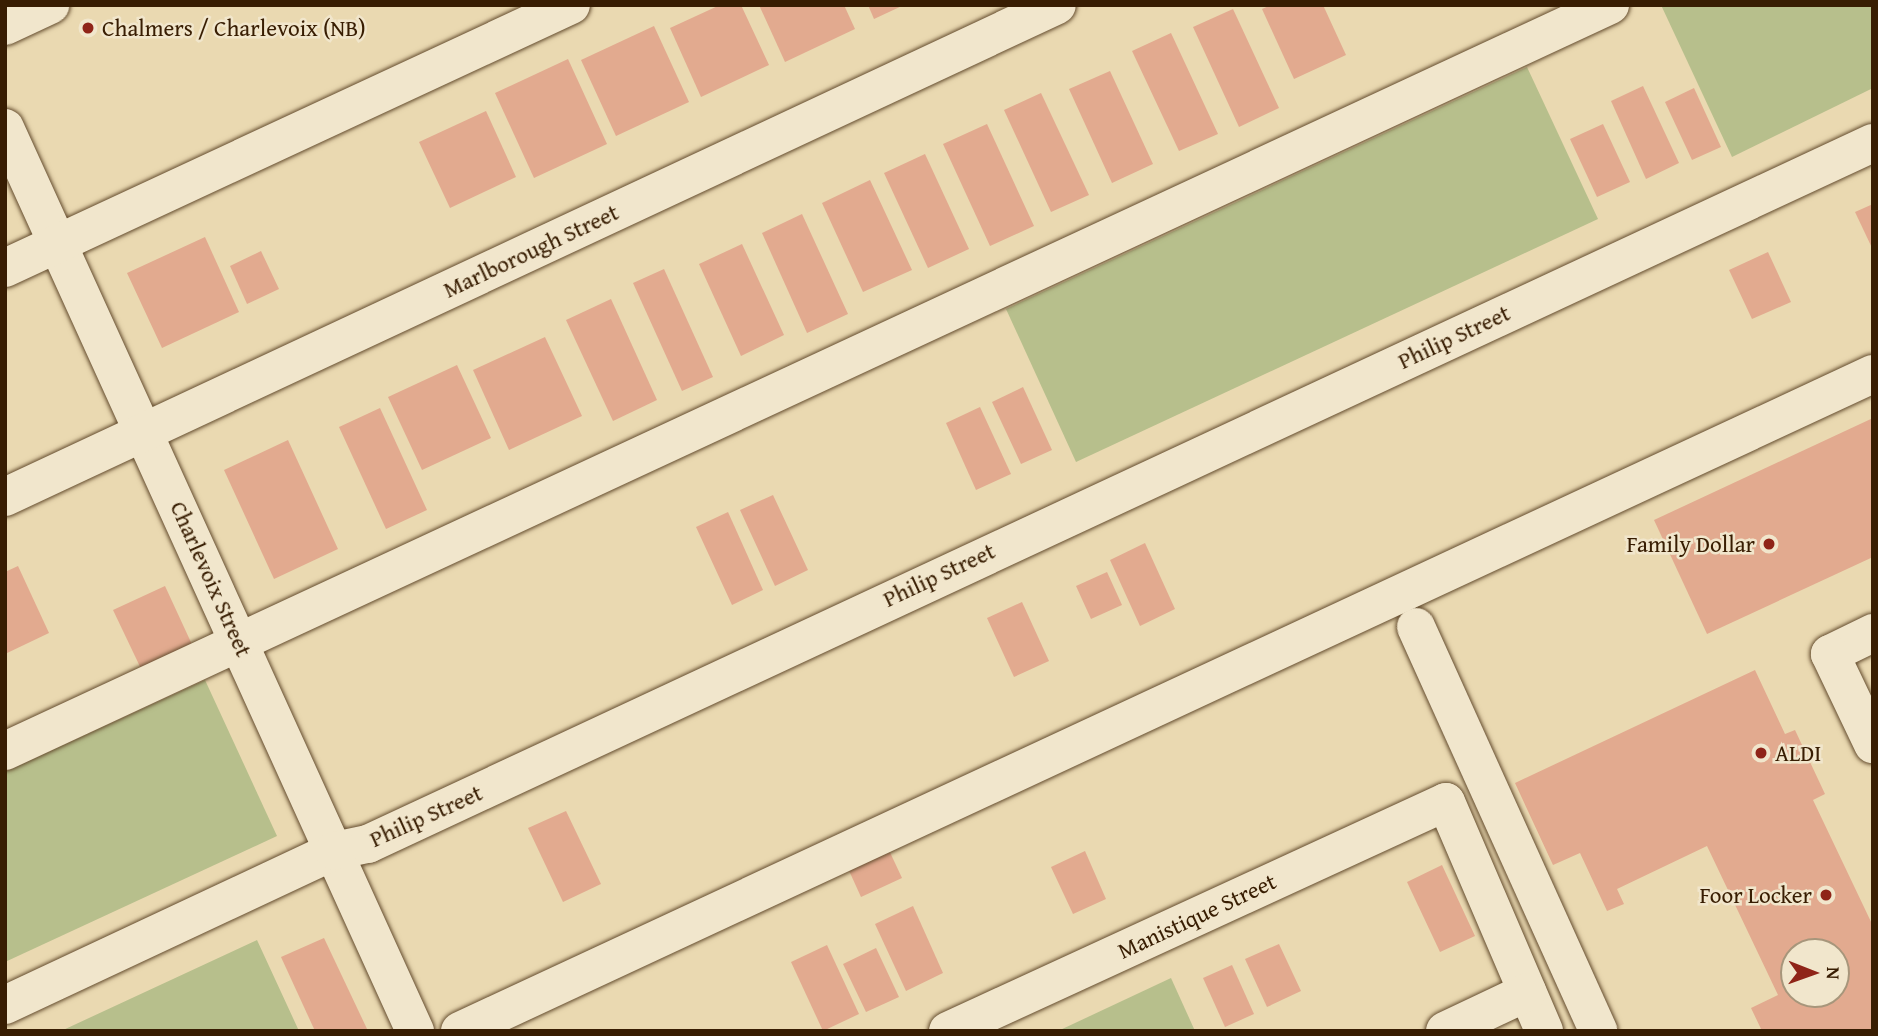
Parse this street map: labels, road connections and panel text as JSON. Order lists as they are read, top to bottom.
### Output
{
  "streets": {
    "street": [
      "Marlborough Street",
      "Philip Street",
      "Charlevoix Street",
      "Manistique Street"
    ]
  },
  "crossings": [
    ["Marlborough Street", "Charlevoix Street"],
    ["Philip Street", "Charlevoix Street"]
  ],
  "places": [
    "Chalmers / Charlevoix (NB)",
    "Family Dollar",
    "ALDI",
    "Foor Locker"
  ],
  "north": "right"
}
